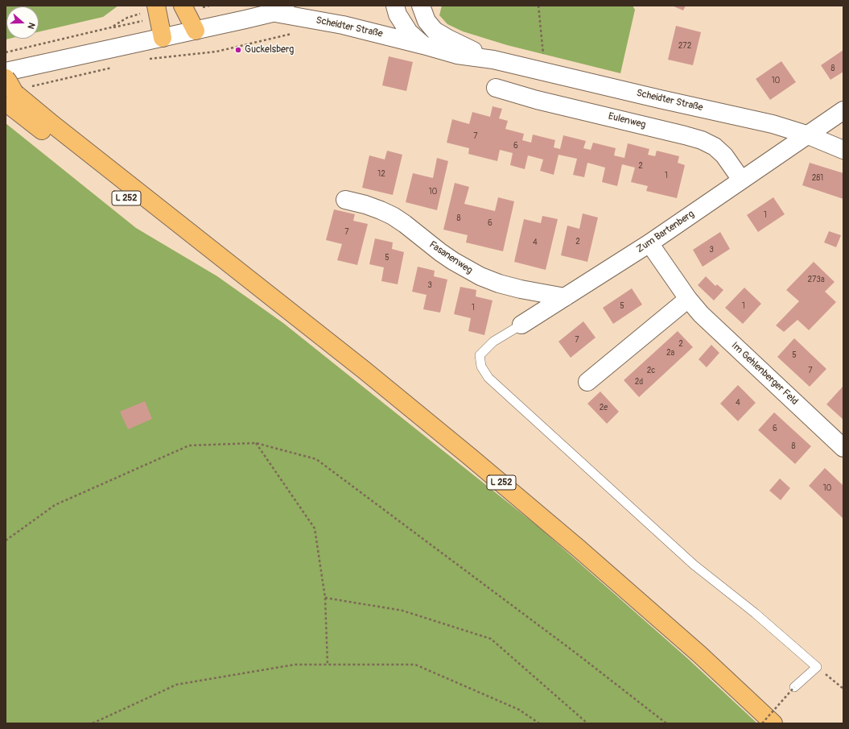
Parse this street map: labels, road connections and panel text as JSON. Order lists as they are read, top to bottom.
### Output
{
  "streets": {
    "highway": ["L 252"],
    "street": [
      "Scheidter Straße",
      "Eulenweg",
      "Zum Bartenberg",
      "Fasanenweg",
      "Im Gehlenberger Feld"
    ]
  },
  "crossings": [
    ["Scheidter Straße", "Zum Bartenberg"],
    ["Eulenweg", "Zum Bartenberg"],
    ["Zum Bartenberg", "Fasanenweg"],
    ["Zum Bartenberg", "Im Gehlenberger Feld"]
  ],
  "places": ["Guckelsberg"],
  "house_numbers": [
    "272",
    "8",
    "10",
    "7",
    "6",
    "2",
    "12",
    "1",
    "281",
    "10",
    "1",
    "8",
    "6",
    "7",
    "2",
    "4",
    "3",
    "5",
    "273a",
    "3",
    "5",
    "1",
    "1",
    "7",
    "2",
    "2a",
    "5",
    "2c",
    "7",
    "2d",
    "4",
    "2e",
    "6",
    "8",
    "10"
  ],
  "north": "right"
}
